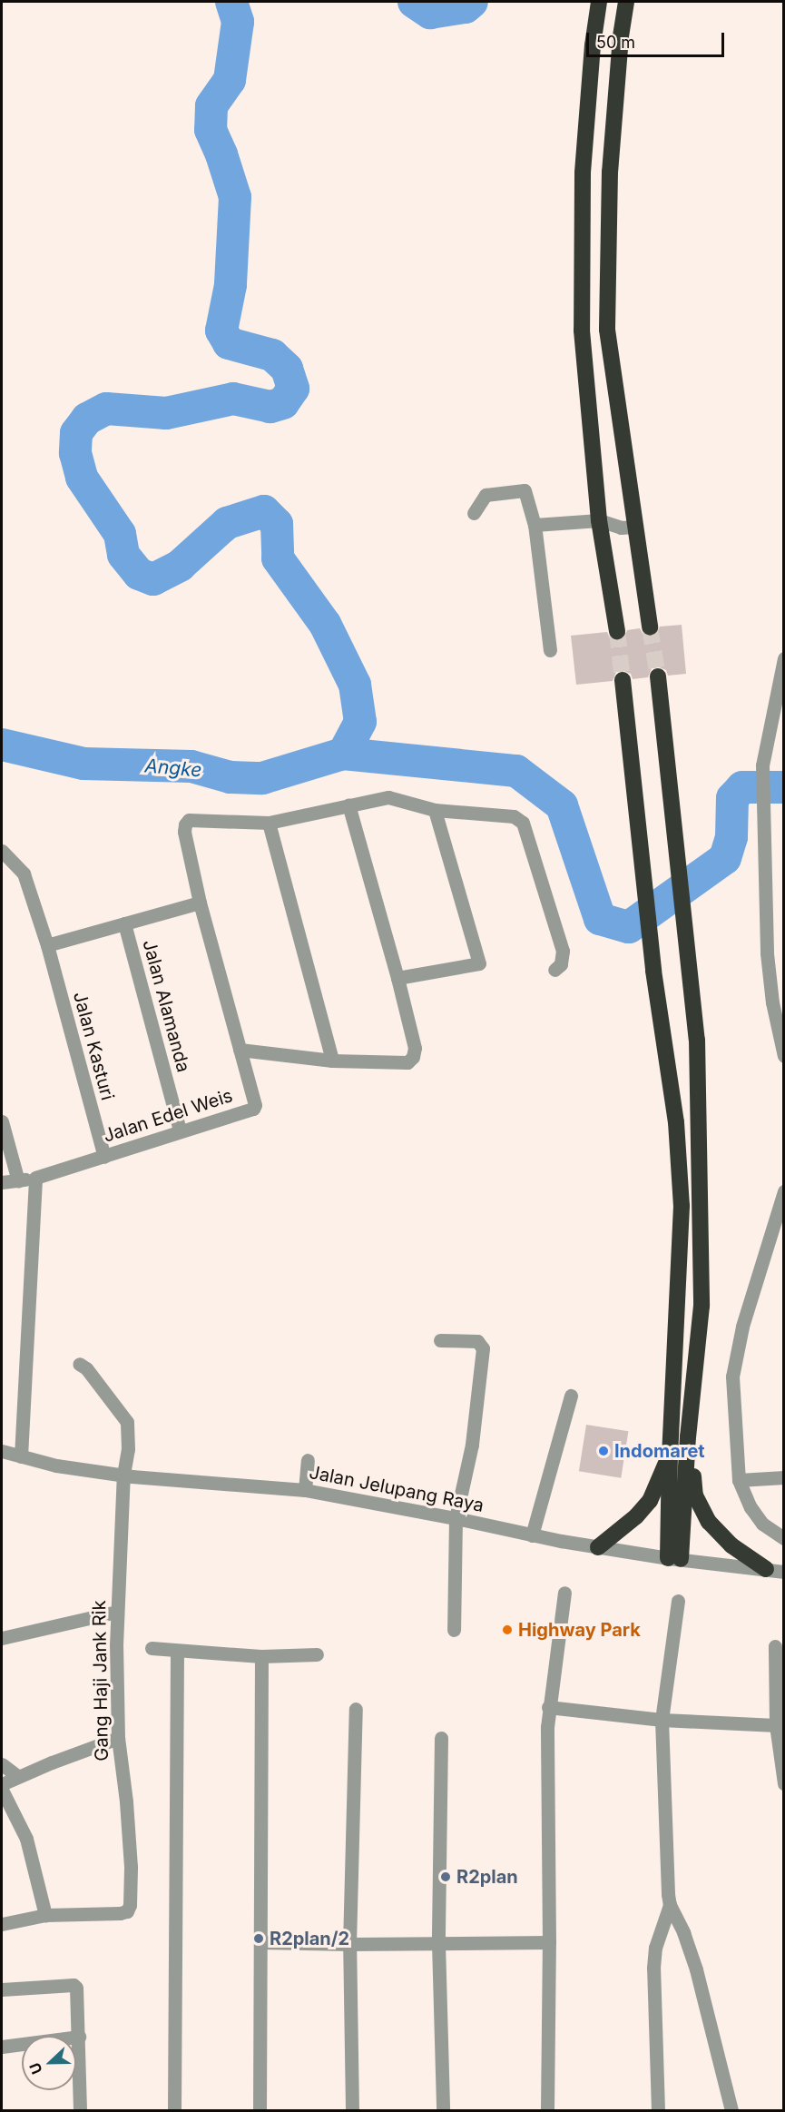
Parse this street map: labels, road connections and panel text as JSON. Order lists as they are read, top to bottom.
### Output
{
  "streets": {
    "street": [
      "Jalan Alamanda",
      "Jalan Kasturi",
      "Jalan Edel Weis",
      "Jalan Jelupang Raya",
      "Gang Haji Jank Rik"
    ]
  },
  "crossings": [
    ["Jalan Alamanda", "Jalan Edel Weis"],
    ["Jalan Kasturi", "Jalan Edel Weis"],
    ["Jalan Jelupang Raya", "Gang Haji Jank Rik"]
  ],
  "water": ["Angke"],
  "places": [
    "Indomaret",
    "Highway Park",
    "R2plan",
    "R2plan/2"
  ],
  "scale_bar": "50 m",
  "north": "left"
}
